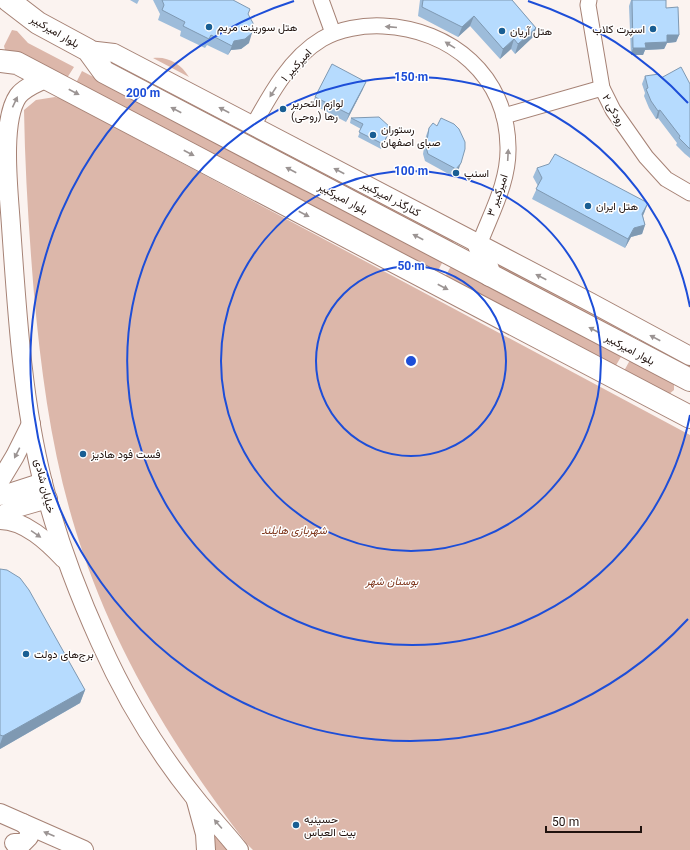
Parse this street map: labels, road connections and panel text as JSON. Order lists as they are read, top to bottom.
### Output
{
  "streets": {
    "main road": ["بلوار امیرکبیر"],
    "street": [
      "امیرکبیر ۱",
      "رودکی ۲",
      "امیرکبیر ۳",
      "کنارگذر امیرکبیر",
      "خیابان شادی"
    ]
  },
  "crossings": [
    ["بلوار امیرکبیر", "کنارگذر امیرکبیر"],
    ["امیرکبیر ۱", "امیرکبیر ۳"],
    ["امیرکبیر ۱", "کنارگذر امیرکبیر"],
    ["امیرکبیر ۳", "کنارگذر امیرکبیر"]
  ],
  "one_way": ["امیرکبیر ۱", "امیرکبیر ۳", "کنارگذر امیرکبیر"],
  "parks": ["شهربازی هایلند", "بوستان شهر"],
  "places": [
    "هتل سورینت مريم",
    "اسپرت کلاب",
    "هتل آریان",
    "لوازم التحریر رها (روحی)",
    "رستوران صبای اصفهان",
    "اسنپ",
    "هتل ایران",
    "فست فود هادیز",
    "برج‌های دولت",
    "حسینیه بیت العباس"
  ],
  "scale_bar": "50 m",
  "rings": [
    "150 m",
    "200 m",
    "100 m",
    "50 m"
  ]
}
